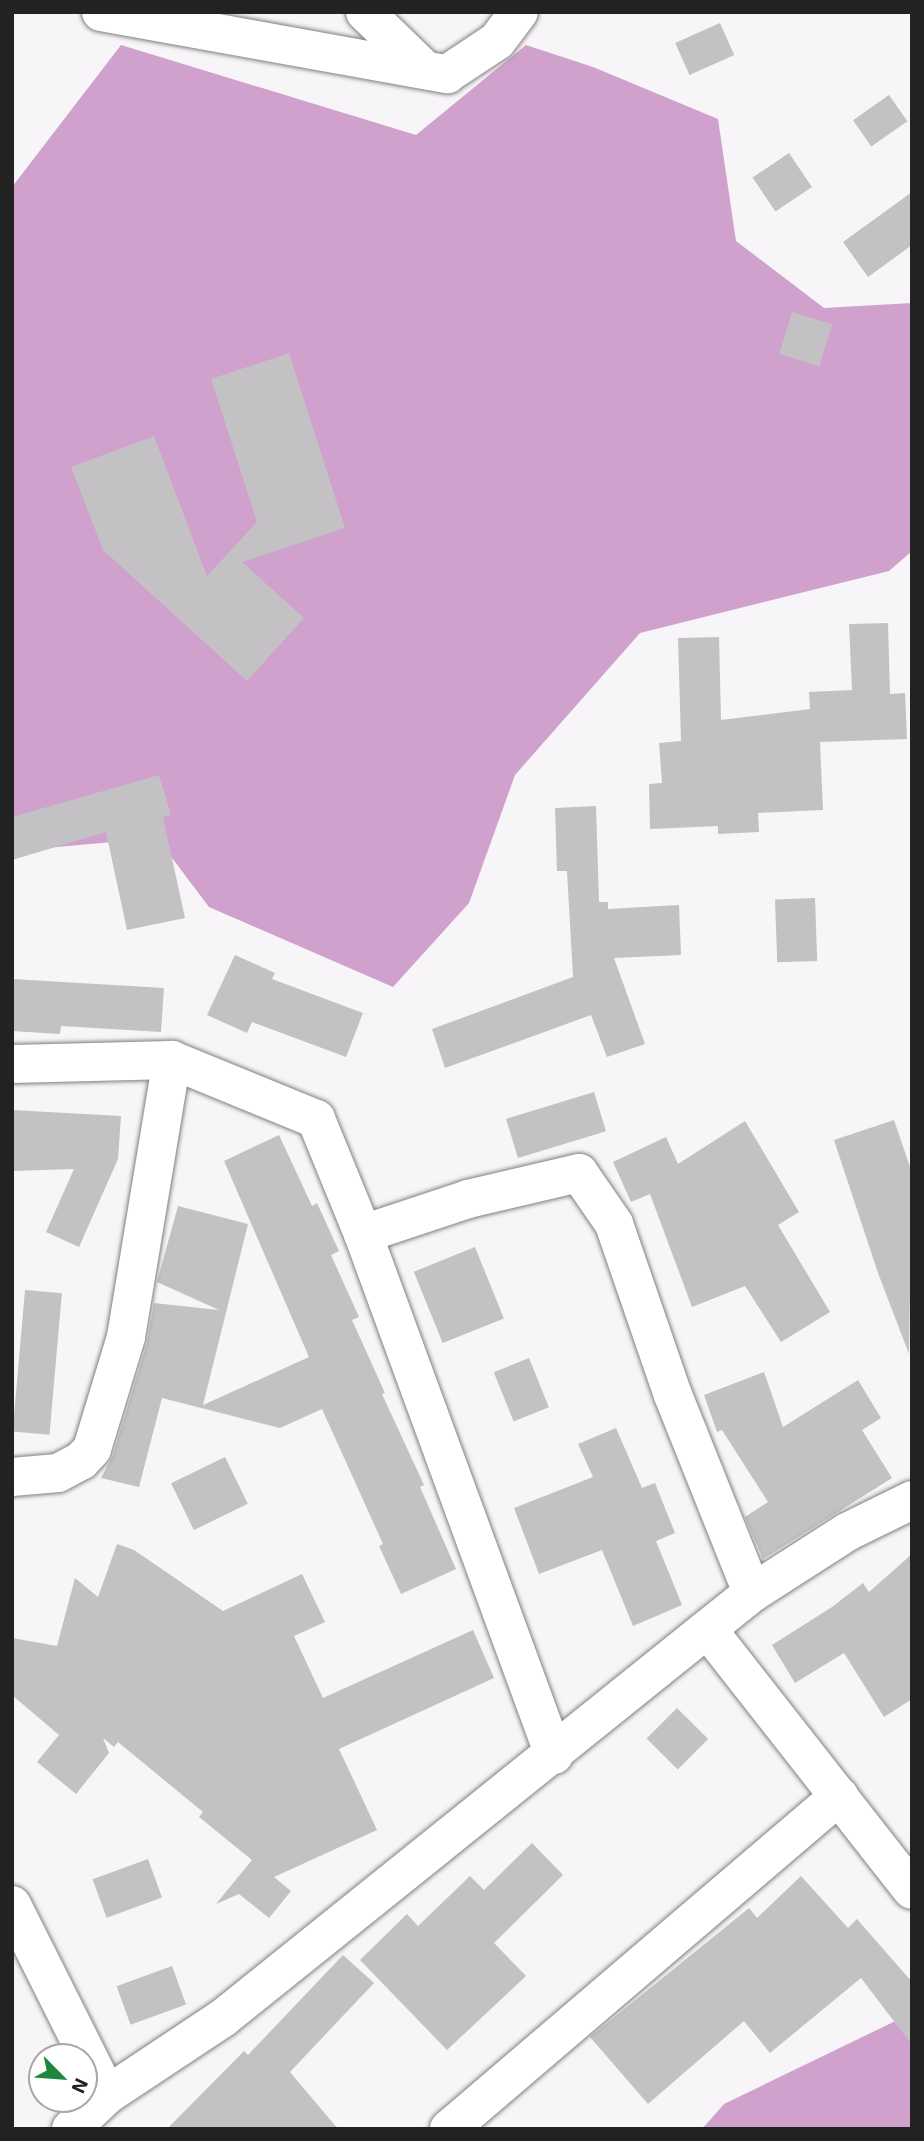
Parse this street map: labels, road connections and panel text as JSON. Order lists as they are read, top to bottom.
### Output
{
  "north": "bottom right"
}
